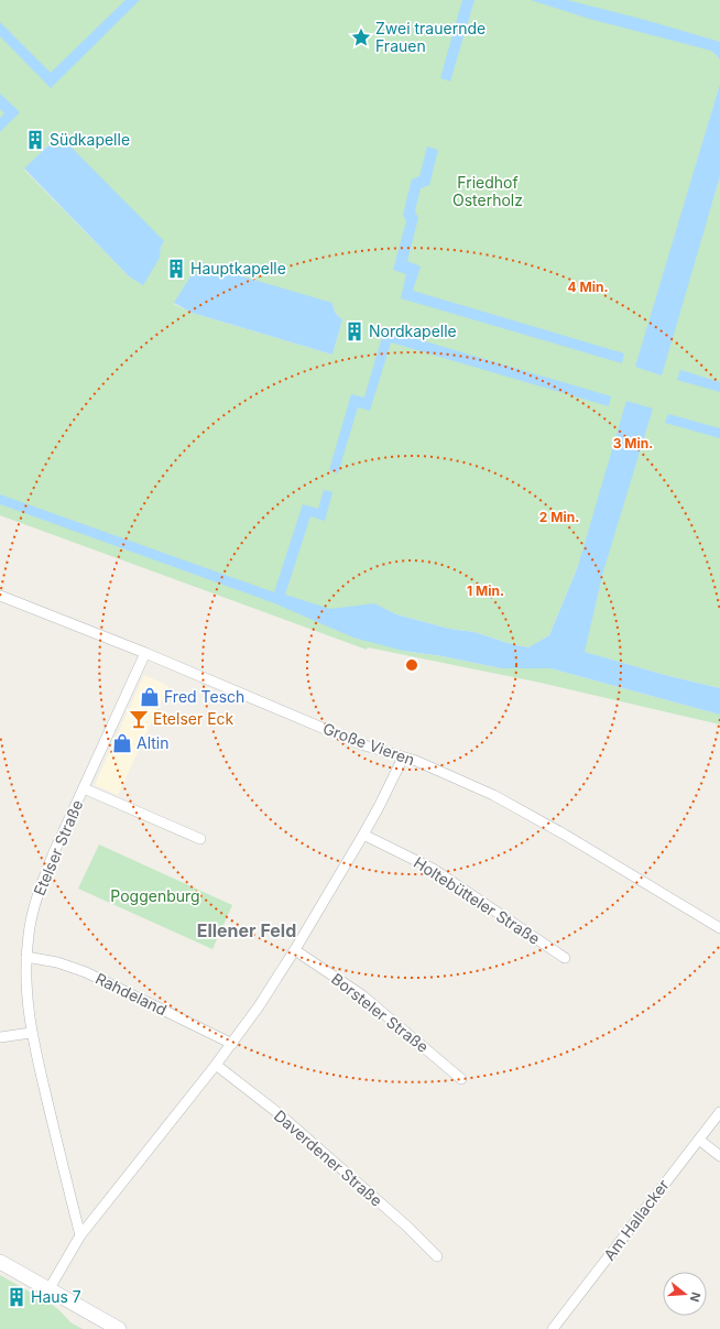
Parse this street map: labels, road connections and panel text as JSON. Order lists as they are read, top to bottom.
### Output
{
  "streets": {
    "street": [
      "Große Vieren",
      "Etelser Straße",
      "Holtebütteler Straße",
      "Rahdeland",
      "Borsteler Straße",
      "Daverdener Straße",
      "Am Hallacker"
    ]
  },
  "crossings": [
    ["Große Vieren", "Etelser Straße"],
    ["Etelser Straße", "Rahdeland"]
  ],
  "districts": ["Ellener Feld"],
  "parks": ["Friedhof Osterholz", "Poggenburg"],
  "places": {
    "place": ["Zwei trauernde Frauen"],
    "building": [
      "Südkapelle",
      "Hauptkapelle",
      "Nordkapelle",
      "Haus 7"
    ],
    "shop": ["Fred Tesch", "Altin"],
    "bar": ["Etelser Eck"]
  },
  "north": "right",
  "rings": [
    "4 Min.",
    "3 Min.",
    "2 Min.",
    "1 Min."
  ]
}
